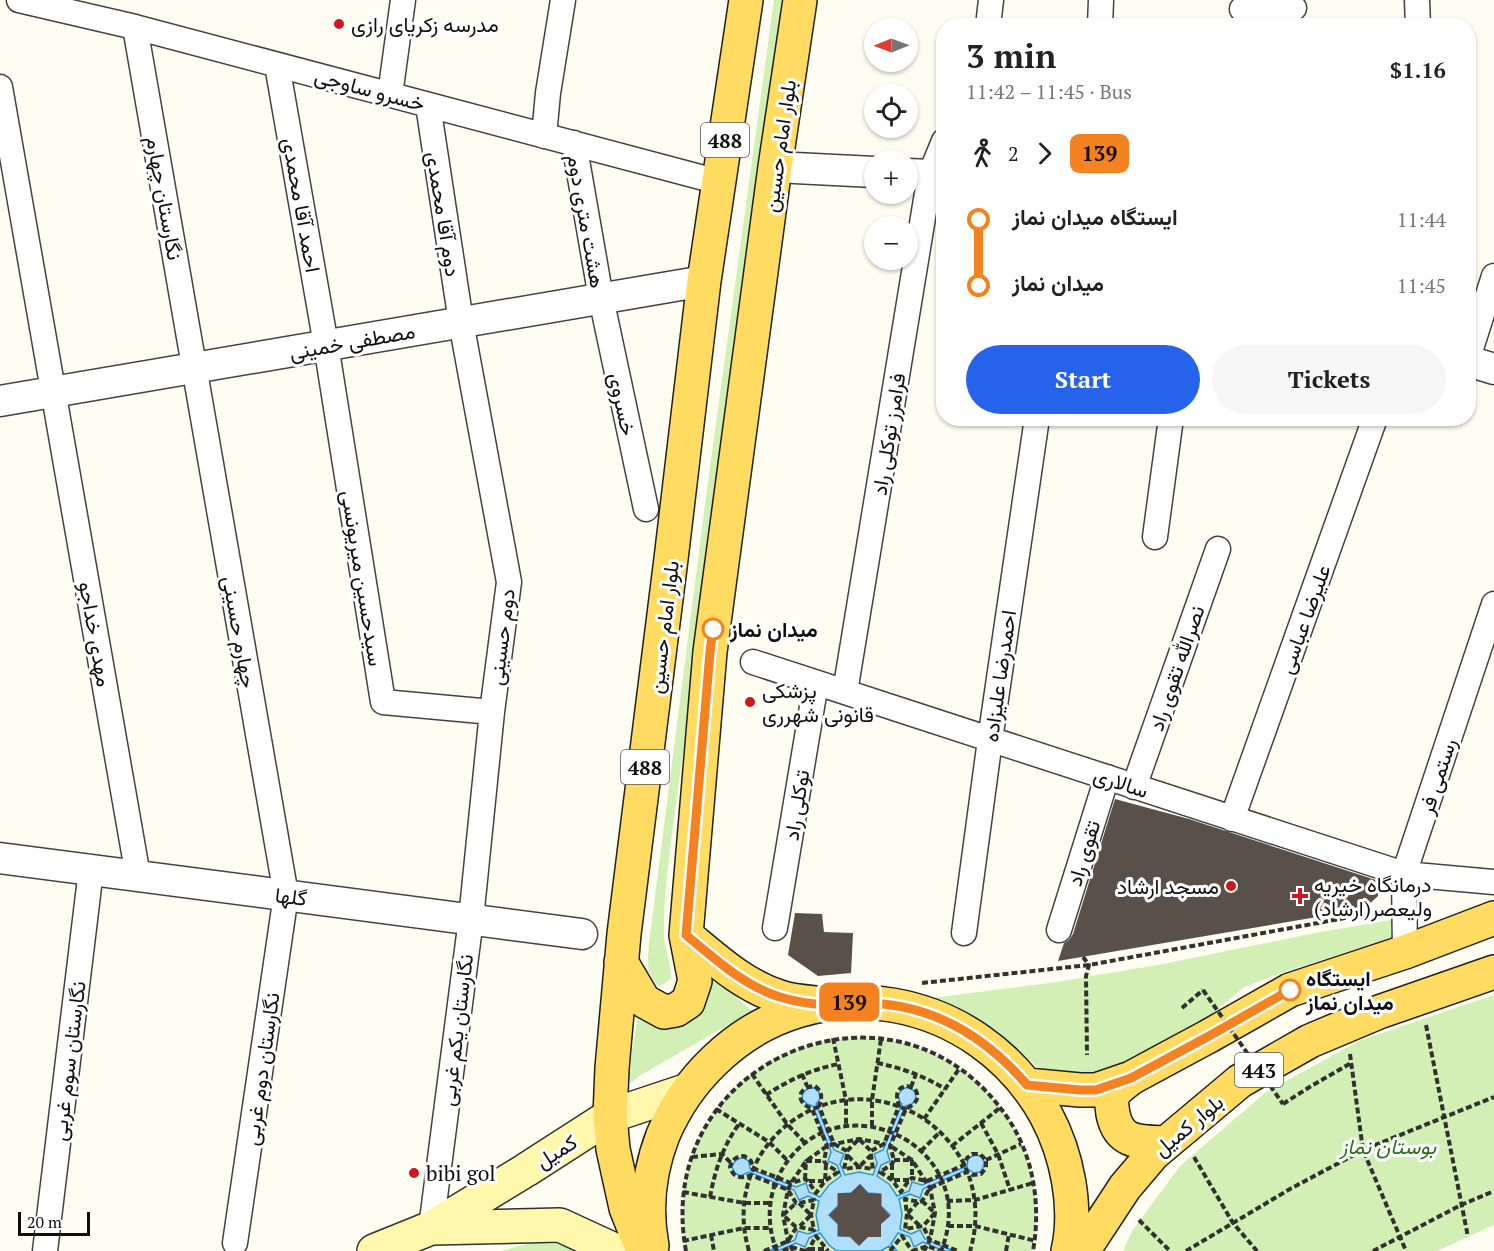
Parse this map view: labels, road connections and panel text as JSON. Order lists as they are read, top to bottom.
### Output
{
  "streets": {
    "main road": [
      "488",
      "بلوار امام حسین",
      "443",
      "بلوار کمیل",
      "کمیل"
    ],
    "street": [
      "خسرو ساوجی",
      "نگارستان چهارم",
      "احمد آقا محمدی",
      "دوم آقا محمدی",
      "هشت متری دوم",
      "مصطفی خمینی",
      "خسروی",
      "فرامرز توکلی راد",
      "سیدحسین میریونسی",
      "علیرضا عباسی",
      "چهارم حسینی",
      "مهدی خداجو",
      "دوم حسینی",
      "نصرالله تقوی راد",
      "احمدرضا علیزاده",
      "رستمی فر",
      "سالاری",
      "توکلی راد",
      "تقوی راد",
      "گلها",
      "نگارستان یکم غربی",
      "نگارستان سوم غربی",
      "نگارستان دوم غربی"
    ]
  },
  "crossings": [
    ["خسرو ساوجی", "بلوار امام حسین"],
    ["خسرو ساوجی", "نگارستان چهارم"],
    ["خسرو ساوجی", "احمد آقا محمدی"],
    ["خسرو ساوجی", "دوم آقا محمدی"],
    ["خسرو ساوجی", "هشت متری دوم"],
    ["بلوار امام حسین", "مصطفی خمینی"],
    ["بلوار امام حسین", "کمیل"],
    ["نگارستان چهارم", "مصطفی خمینی"],
    ["نگارستان چهارم", "چهارم حسینی"],
    ["احمد آقا محمدی", "مصطفی خمینی"],
    ["احمد آقا محمدی", "سیدحسین میریونسی"],
    ["دوم آقا محمدی", "مصطفی خمینی"],
    ["دوم آقا محمدی", "دوم حسینی"],
    ["هشت متری دوم", "مصطفی خمینی"],
    ["هشت متری دوم", "خسروی"],
    ["مصطفی خمینی", "خسروی"],
    ["مصطفی خمینی", "سیدحسین میریونسی"],
    ["مصطفی خمینی", "چهارم حسینی"],
    ["مصطفی خمینی", "مهدی خداجو"],
    ["مصطفی خمینی", "دوم حسینی"],
    ["فرامرز توکلی راد", "سالاری"],
    ["سیدحسین میریونسی", "دوم حسینی"],
    ["علیرضا عباسی", "سالاری"],
    ["چهارم حسینی", "گلها"],
    ["چهارم حسینی", "نگارستان دوم غربی"],
    ["مهدی خداجو", "گلها"],
    ["دوم حسینی", "گلها"],
    ["دوم حسینی", "نگارستان یکم غربی"],
    ["نصرالله تقوی راد", "سالاری"],
    ["احمدرضا علیزاده", "سالاری"],
    ["رستمی فر", "سالاری"],
    ["رستمی فر", "443"],
    ["سالاری", "توکلی راد"],
    ["سالاری", "تقوی راد"],
    ["گلها", "نگارستان یکم غربی"],
    ["گلها", "نگارستان سوم غربی"],
    ["گلها", "نگارستان دوم غربی"],
    ["نگارستان یکم غربی", "کمیل"]
  ],
  "parks": ["بوستان نماز"],
  "places": {
    "other": [
      "مدرسه زکریای رازی",
      "میدان نماز",
      "پزشکی قانونی شهرری",
      "مسجد ارشاد",
      "ایستگاه میدان نماز",
      "bibi gol"
    ],
    "health": ["درمانگاه خیریه ولیعصر(ارشاد)"]
  },
  "lines": ["bus line 139"],
  "scale_bar": "20 m",
  "north": "left",
  "page": {
    "on_map": "139",
    "map_buttons": ["+", "−"],
    "heading": ["3 min", "11:42 – 11:45 · Bus", "$1.16"],
    "legs": ["2", "139"],
    "list": [
      {
        "name": "ایستگاه میدان نماز",
        "value": "11:44"
      },
      {
        "name": "میدان نماز",
        "value": "11:45"
      }
    ],
    "buttons": ["Start", "Tickets"],
    "scale": "20 m"
  }
}
